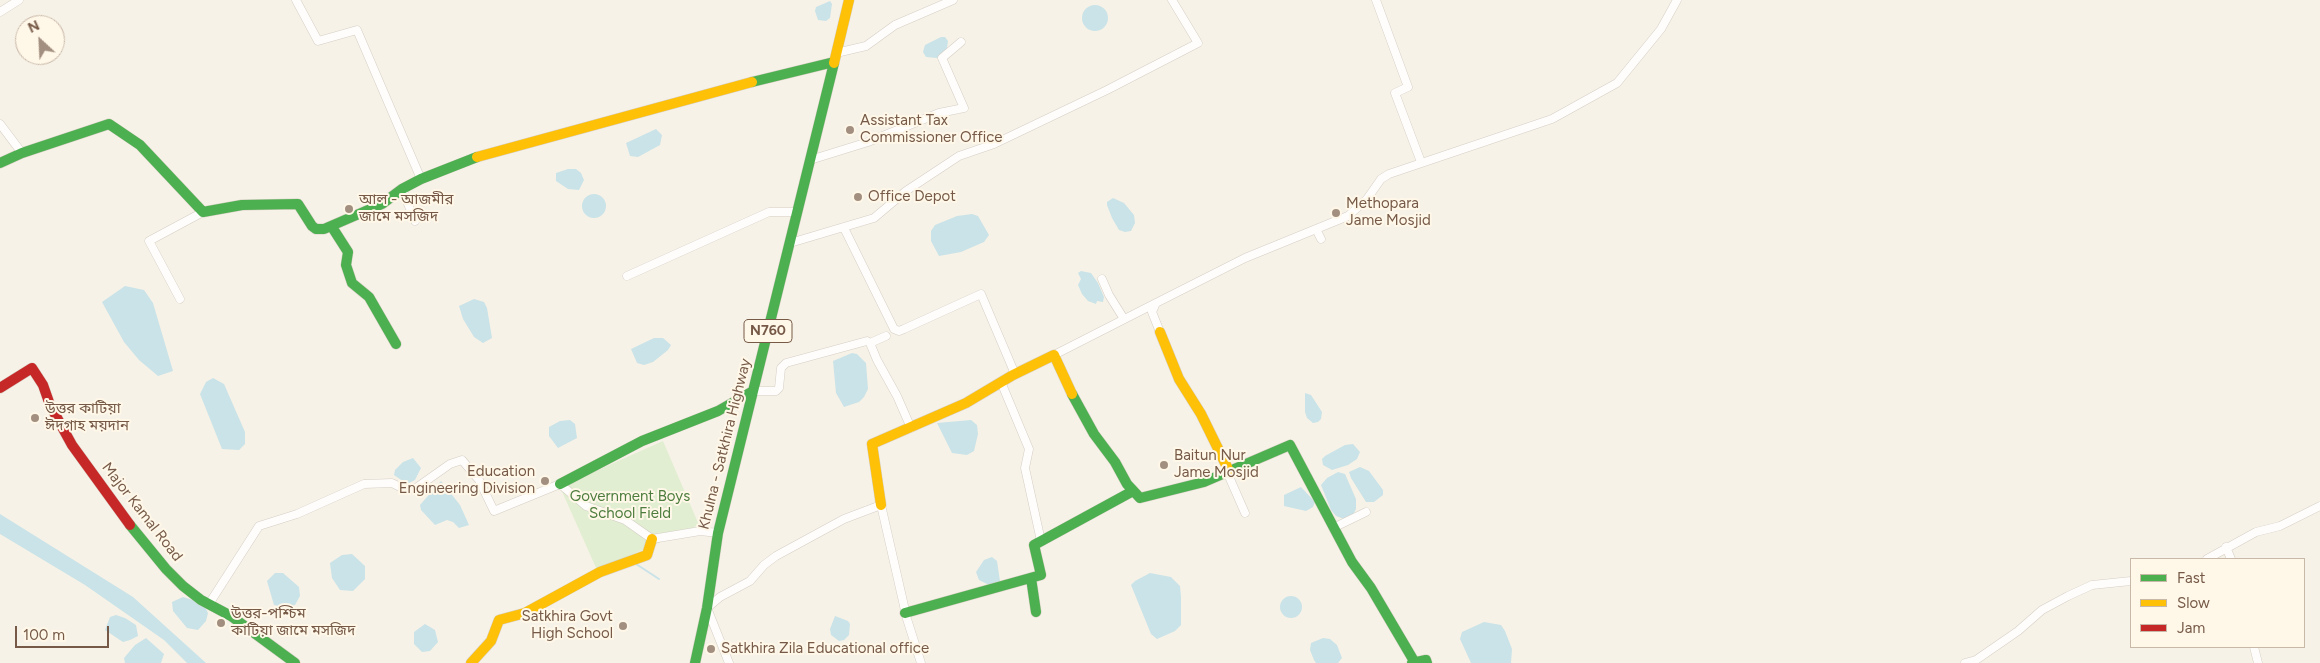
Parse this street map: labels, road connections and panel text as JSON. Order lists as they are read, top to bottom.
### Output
{
  "streets": {
    "main road": ["N760", "Khulna - Satkhira Highway", "Major Kamal Road"]
  },
  "parks": ["Government Boys School Field"],
  "places": [
    "Assistant Tax Commissioner Office",
    "Office Depot",
    "আল - আজমীর জামে মসজিদ",
    "Methopara Jame Mosjid",
    "উত্তর কাটিয়া ঈদগাহ ময়দান",
    "Baitun Nur Jame Mosjid",
    "Education Engineering Division",
    "উত্তর-পশ্চিম কাটিয়া জামে মসজিদ",
    "Satkhira Govt High School",
    "Satkhira Zila Educational office"
  ],
  "legend": ["Fast", "Slow", "Jam"],
  "scale_bar": "100 m",
  "north": "top left"
}
